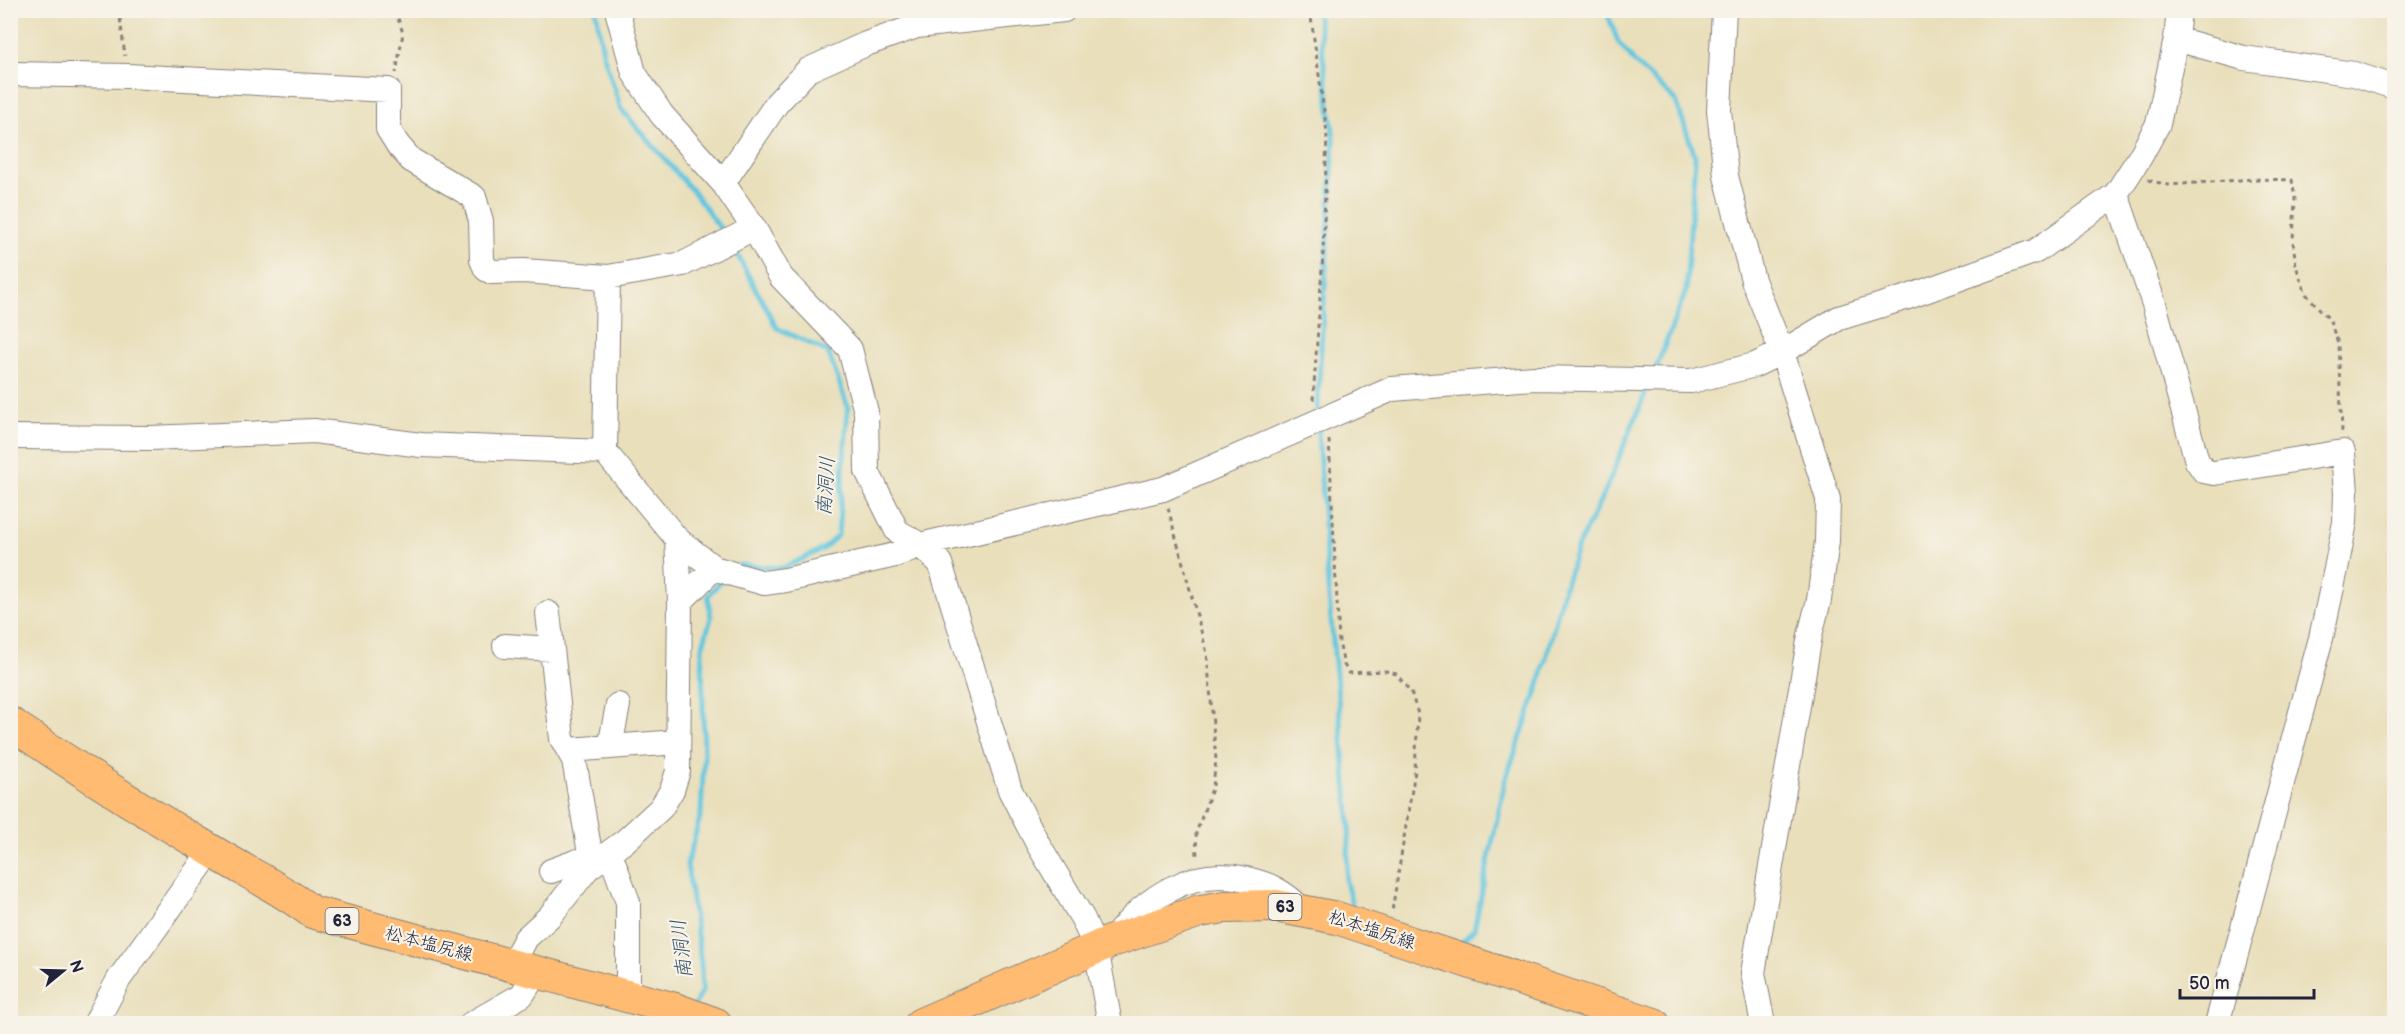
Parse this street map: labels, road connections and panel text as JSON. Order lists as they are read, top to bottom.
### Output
{
  "streets": {
    "main road": ["63", "松本塩尻線"]
  },
  "water": ["南洞川"],
  "scale_bar": "50 m",
  "north": "right"
}
